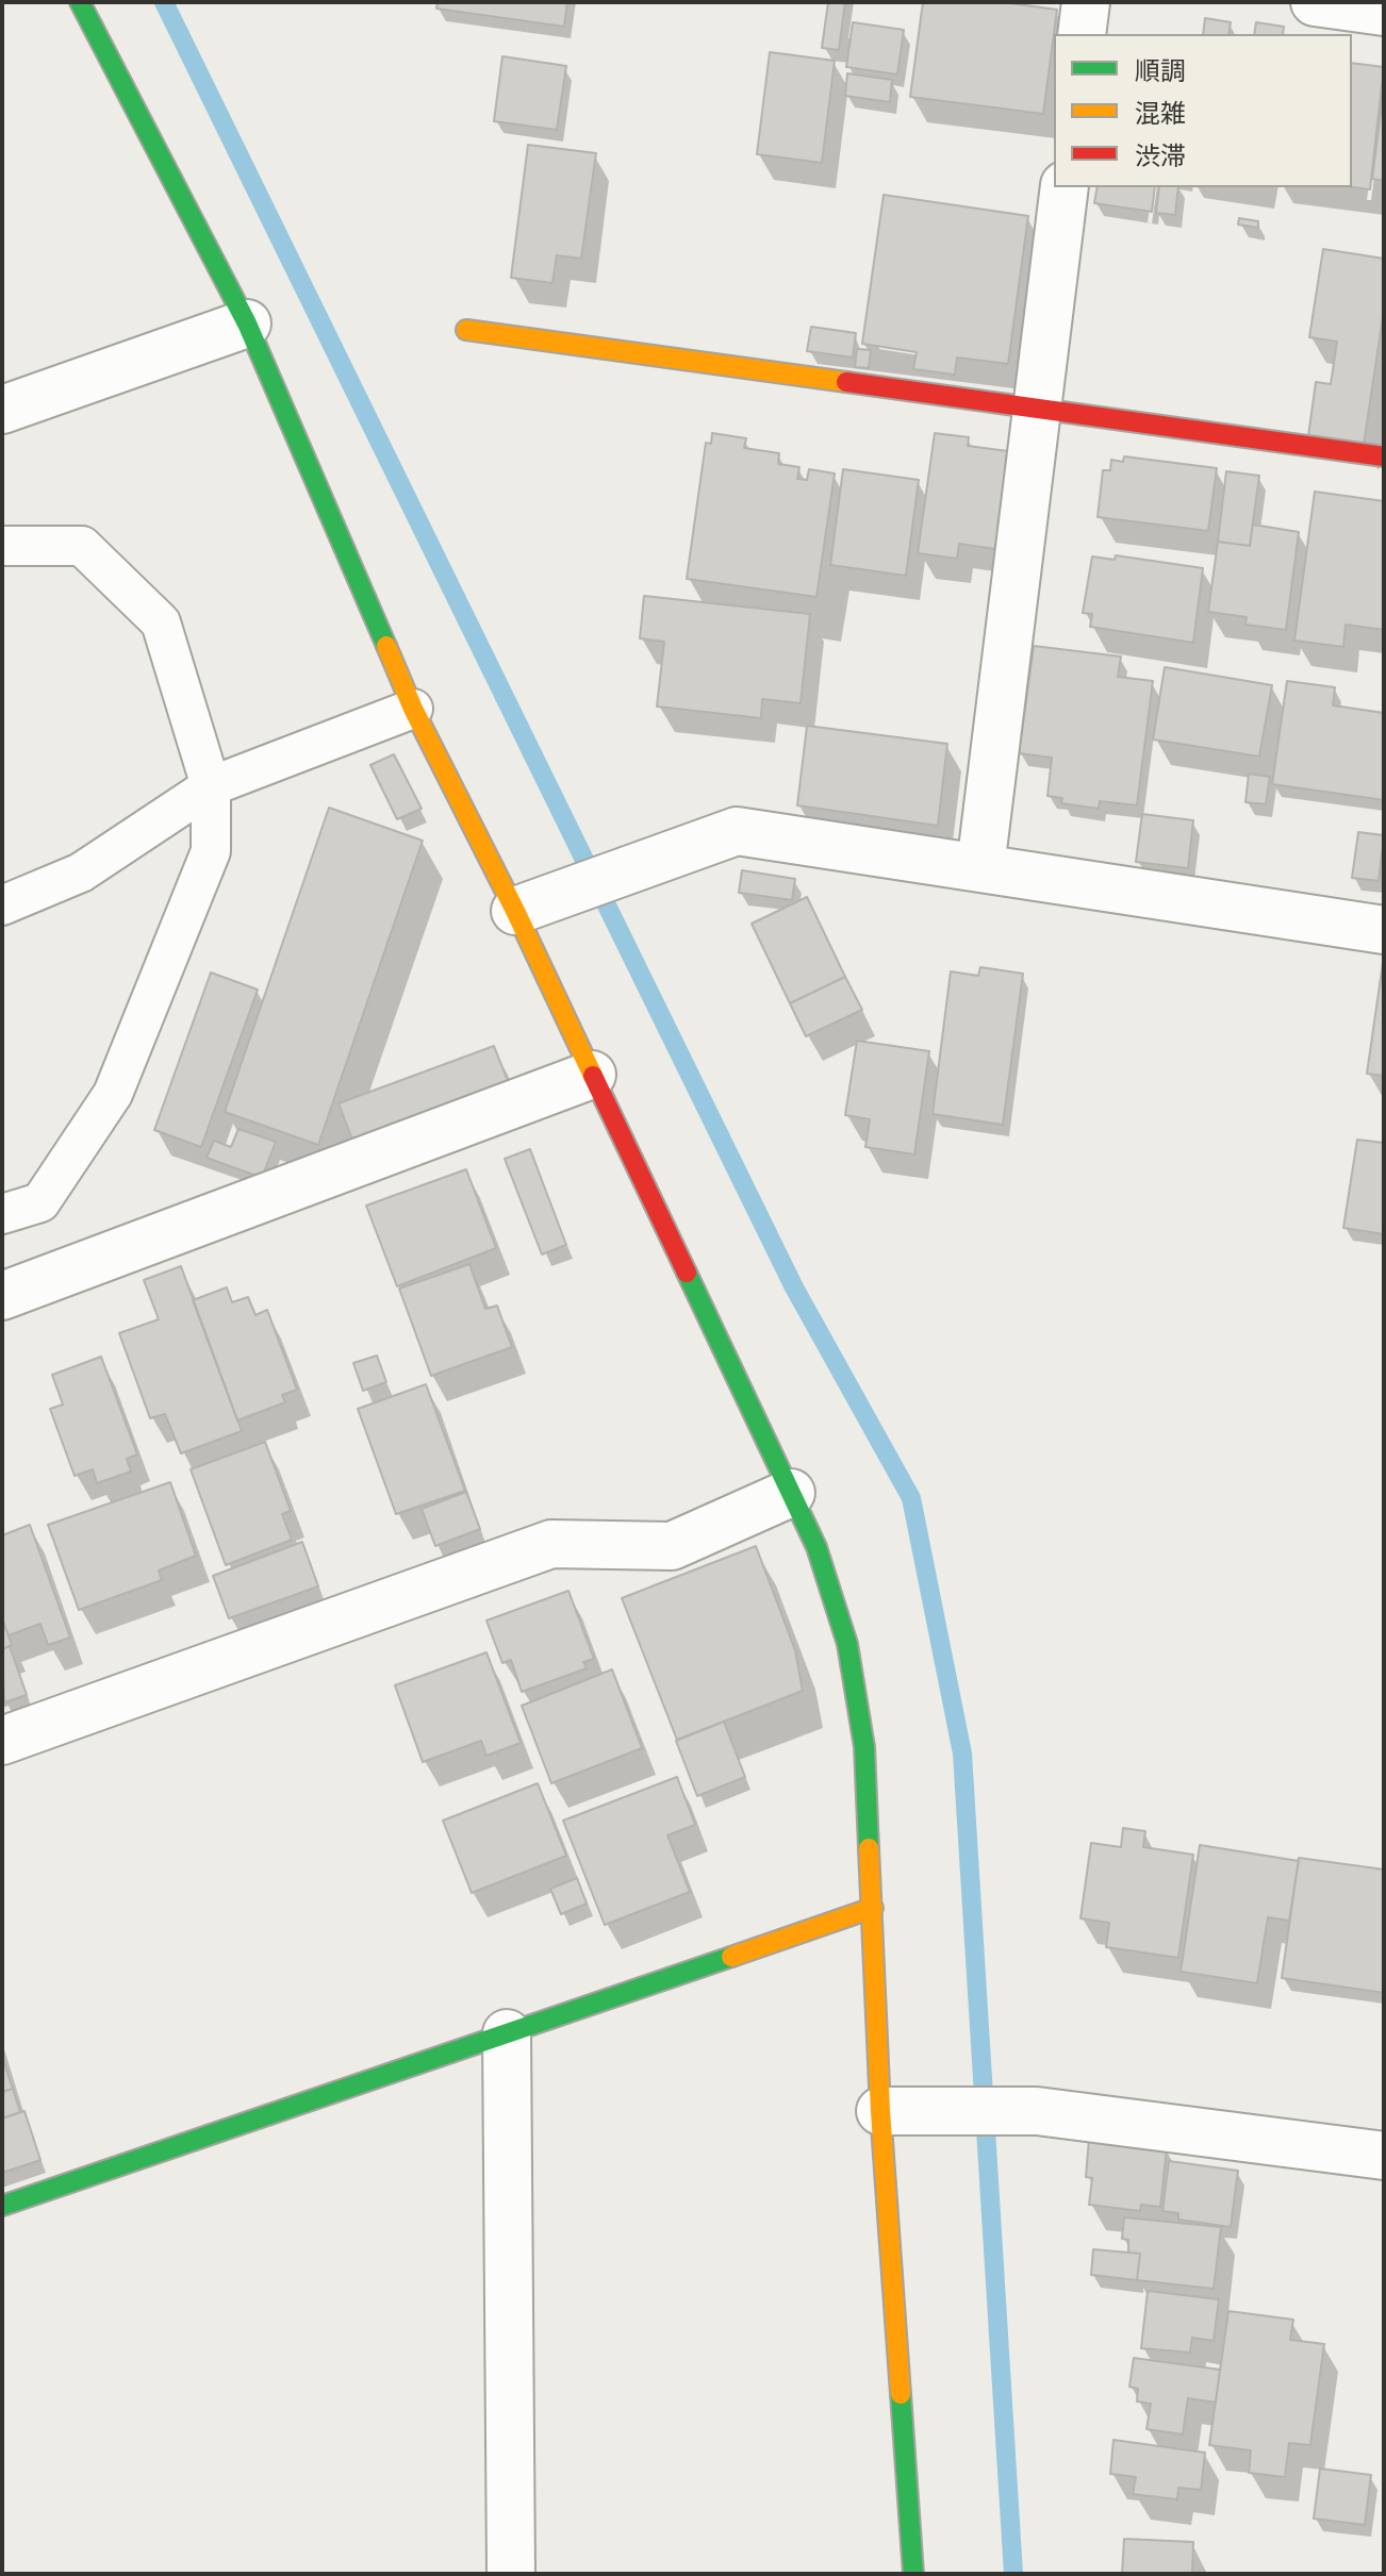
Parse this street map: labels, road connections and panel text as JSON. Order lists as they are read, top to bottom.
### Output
{
  "legend": ["順調", "混雑", "渋滞"]
}
